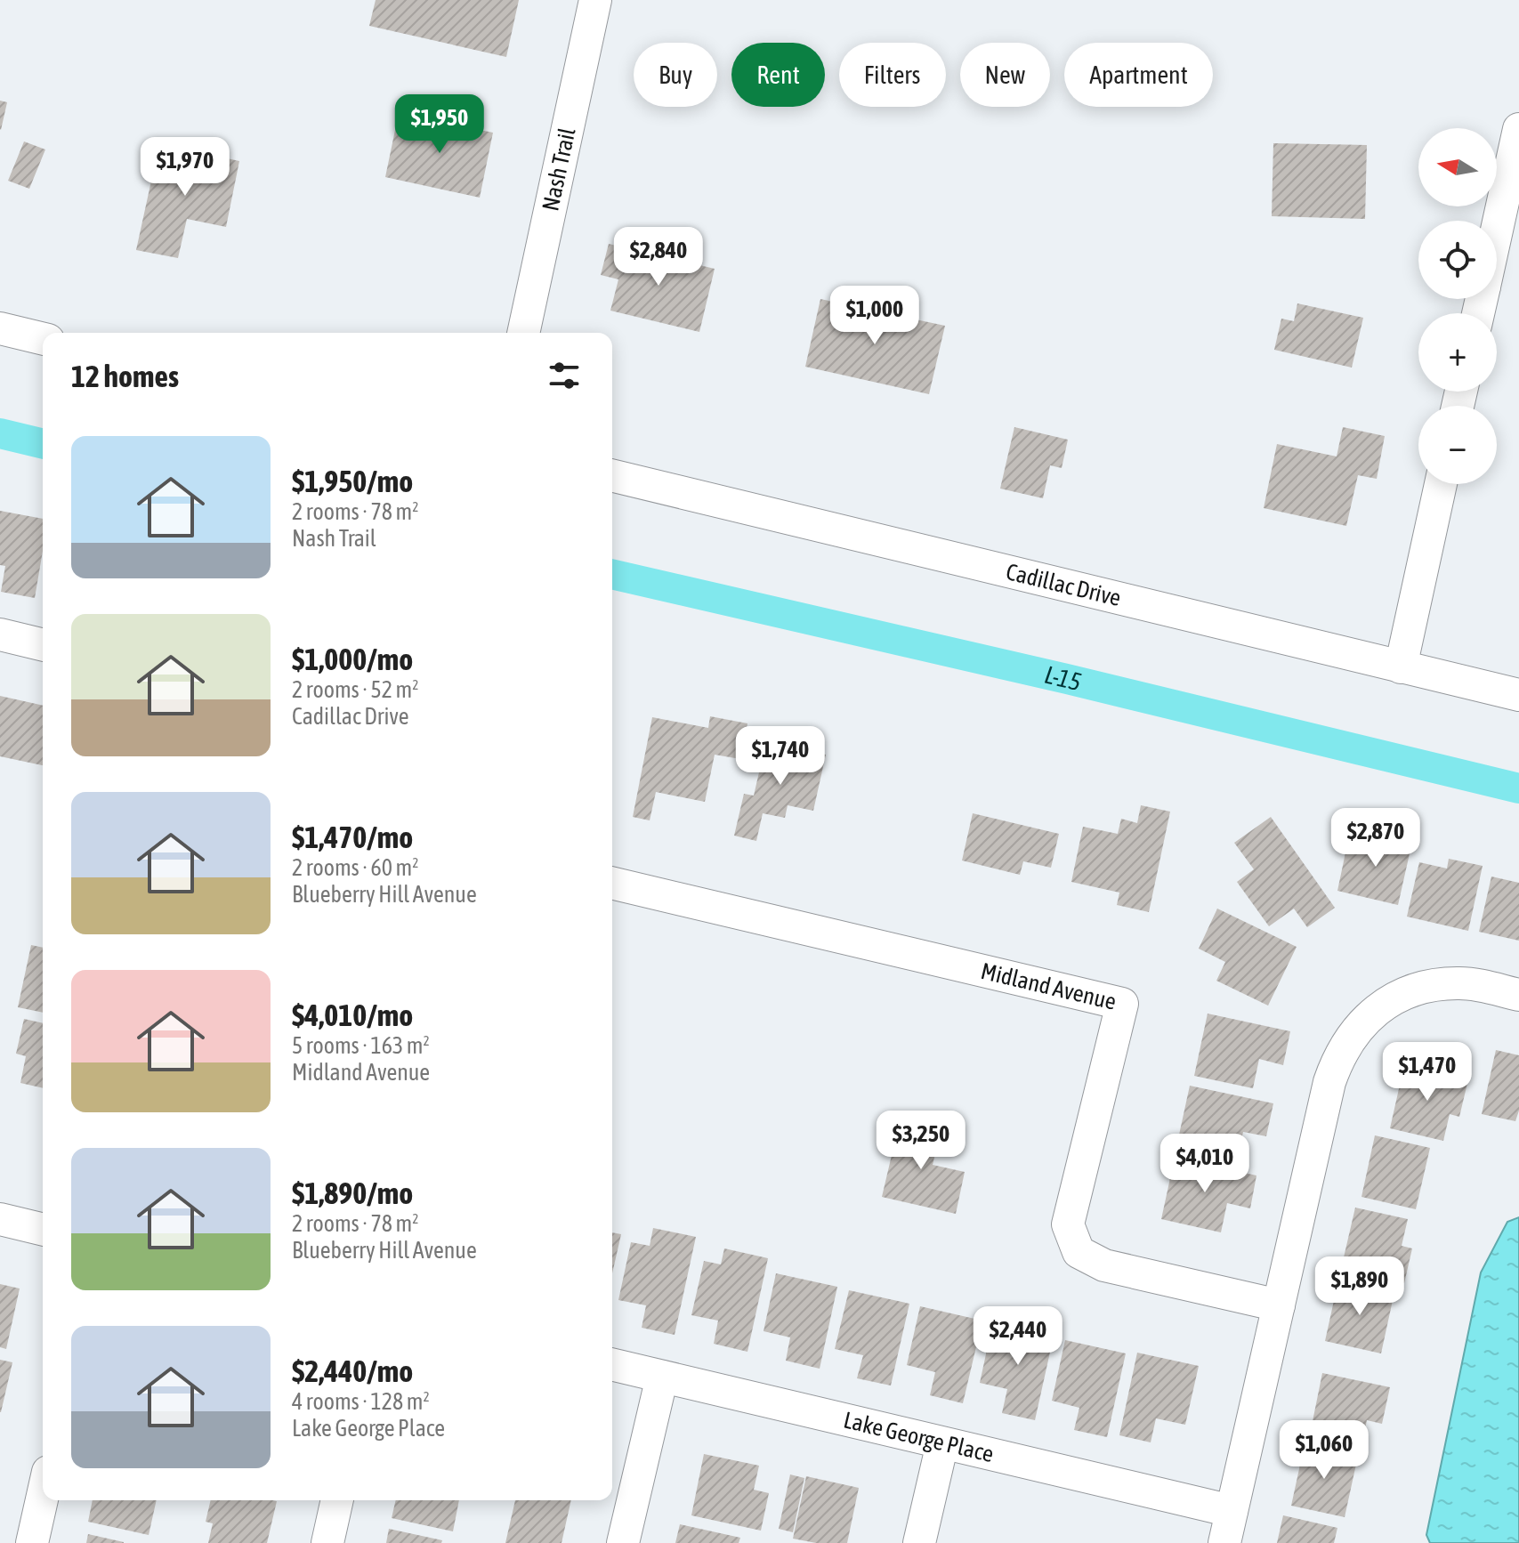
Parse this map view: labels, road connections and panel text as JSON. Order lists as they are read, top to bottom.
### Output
{
  "streets": {
    "street": [
      "Nash Trail",
      "Cadillac Drive",
      "Midland Avenue",
      "Lake George Place"
    ]
  },
  "water": ["L-15"],
  "north": "left",
  "page": {
    "chip": [
      "Buy",
      "Rent",
      "Filters",
      "New",
      "Apartment"
    ],
    "price": [
      "$1,950",
      "$1,970",
      "$2,840",
      "$1,000",
      "$1,740",
      "$2,870",
      "$1,470",
      "$3,250",
      "$4,010",
      "$1,890",
      "$2,440",
      "$1,060"
    ],
    "map_buttons": ["+", "−"],
    "heading": "12 homes",
    "list": [
      {
        "name": "$1,950/mo",
        "note": "2 rooms · 78 m² · Nash Trail"
      },
      {
        "name": "$1,000/mo",
        "note": "2 rooms · 52 m² · Cadillac Drive"
      },
      {
        "name": "$1,470/mo",
        "note": "2 rooms · 60 m² · Blueberry Hill Avenue"
      },
      {
        "name": "$4,010/mo",
        "note": "5 rooms · 163 m² · Midland Avenue"
      },
      {
        "name": "$1,890/mo",
        "note": "2 rooms · 78 m² · Blueberry Hill Avenue"
      },
      {
        "name": "$2,440/mo",
        "note": "4 rooms · 128 m² · Lake George Place"
      }
    ]
  }
}
